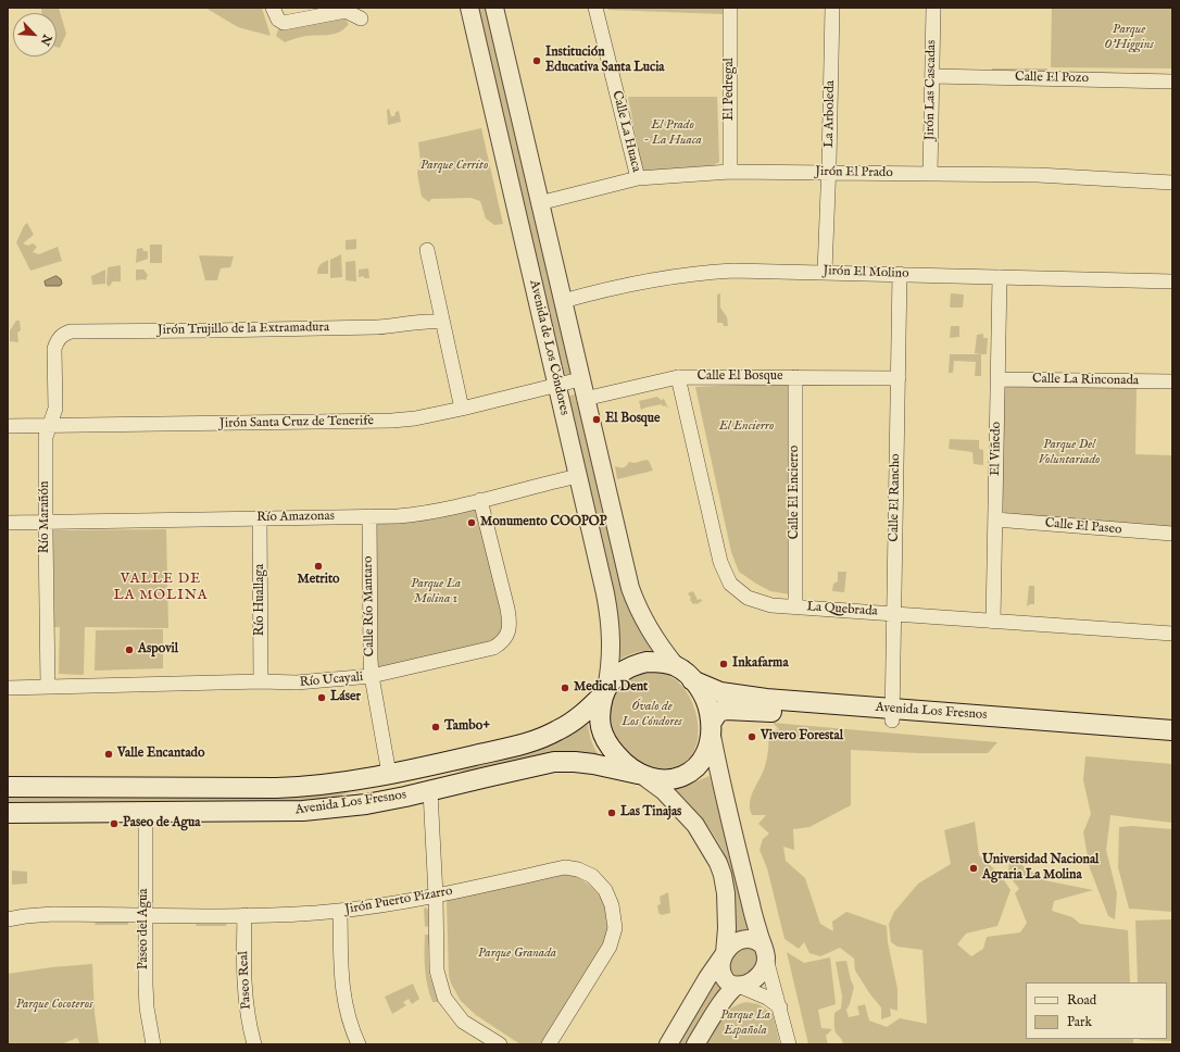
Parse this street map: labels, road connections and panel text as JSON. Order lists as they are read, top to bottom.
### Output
{
  "streets": {
    "main road": ["Avenida Los Fresnos"],
    "street": [
      "Calle El Pozo",
      "El Pedregal",
      "Jirón Las Cascadas",
      "La Arboleda",
      "Calle La Huaca",
      "Jirón El Prado",
      "Jirón El Molino",
      "Jirón Trujillo de la Extramadura",
      "Avenida de Los Cóndores",
      "Calle El Bosque",
      "Calle La Rinconada",
      "Jirón Santa Cruz de Tenerife",
      "El Viñedo",
      "Calle El Encierro",
      "Calle El Rancho",
      "Río Marañón",
      "Río Amazonas",
      "Calle El Paseo",
      "Río Huallaga",
      "Calle Río Mantaro",
      "La Quebrada",
      "Río Ucayali",
      "Jirón Puerto Pizarro",
      "Paseo del Agua",
      "Paseo Real"
    ]
  },
  "crossings": [
    ["Calle El Pozo", "Jirón Las Cascadas"],
    ["El Pedregal", "Jirón El Prado"],
    ["Jirón Las Cascadas", "Jirón El Prado"],
    ["La Arboleda", "Jirón El Prado"],
    ["La Arboleda", "Jirón El Molino"],
    ["Calle La Huaca", "Jirón El Prado"],
    ["Jirón El Prado", "Avenida de Los Cóndores"],
    ["Jirón El Molino", "Avenida de Los Cóndores"],
    ["Jirón El Molino", "El Viñedo"],
    ["Jirón El Molino", "Calle El Rancho"],
    ["Jirón Trujillo de la Extramadura", "Río Marañón"],
    ["Avenida de Los Cóndores", "Calle El Bosque"],
    ["Avenida de Los Cóndores", "Jirón Santa Cruz de Tenerife"],
    ["Avenida de Los Cóndores", "Río Amazonas"],
    ["Avenida de Los Cóndores", "Avenida Los Fresnos"],
    ["Calle El Bosque", "Calle El Encierro"],
    ["Calle El Bosque", "Calle El Rancho"],
    ["Calle El Bosque", "La Quebrada"],
    ["Calle La Rinconada", "El Viñedo"],
    ["Jirón Santa Cruz de Tenerife", "Río Marañón"],
    ["El Viñedo", "Calle El Paseo"],
    ["El Viñedo", "La Quebrada"],
    ["Calle El Encierro", "La Quebrada"],
    ["Calle El Rancho", "La Quebrada"],
    ["Calle El Rancho", "Avenida Los Fresnos"],
    ["Río Marañón", "Río Amazonas"],
    ["Río Marañón", "Río Ucayali"],
    ["Río Amazonas", "Río Huallaga"],
    ["Río Amazonas", "Calle Río Mantaro"],
    ["Río Amazonas", "Río Ucayali"],
    ["Río Huallaga", "Río Ucayali"],
    ["Calle Río Mantaro", "Río Ucayali"],
    ["Calle Río Mantaro", "Avenida Los Fresnos"],
    ["Avenida Los Fresnos", "Paseo del Agua"],
    ["Jirón Puerto Pizarro", "Paseo del Agua"],
    ["Jirón Puerto Pizarro", "Paseo Real"]
  ],
  "districts": ["VALLE DE LA MOLINA"],
  "parks": [
    "Parque O'Higgins",
    "El Prado - La Huaca",
    "Parque Cerrito",
    "El Encierro",
    "Parque Del Voluntariado",
    "Parque La Molina 1",
    "Óvalo de Los Cóndores",
    "Parque Granada",
    "Parque Cocoteros",
    "Parque La Española"
  ],
  "places": [
    "Institución Educativa Santa Lucia",
    "El Bosque",
    "Monumento COOPOP",
    "Metrito",
    "Aspovil",
    "Inkafarma",
    "Medical Dent",
    "Láser",
    "Tambo+",
    "Vivero Forestal",
    "Valle Encantado",
    "Las Tinajas",
    "Paseo de Agua",
    "Universidad Nacional Agraria La Molina"
  ],
  "legend": ["Road", "Park"],
  "north": "bottom right"
}
